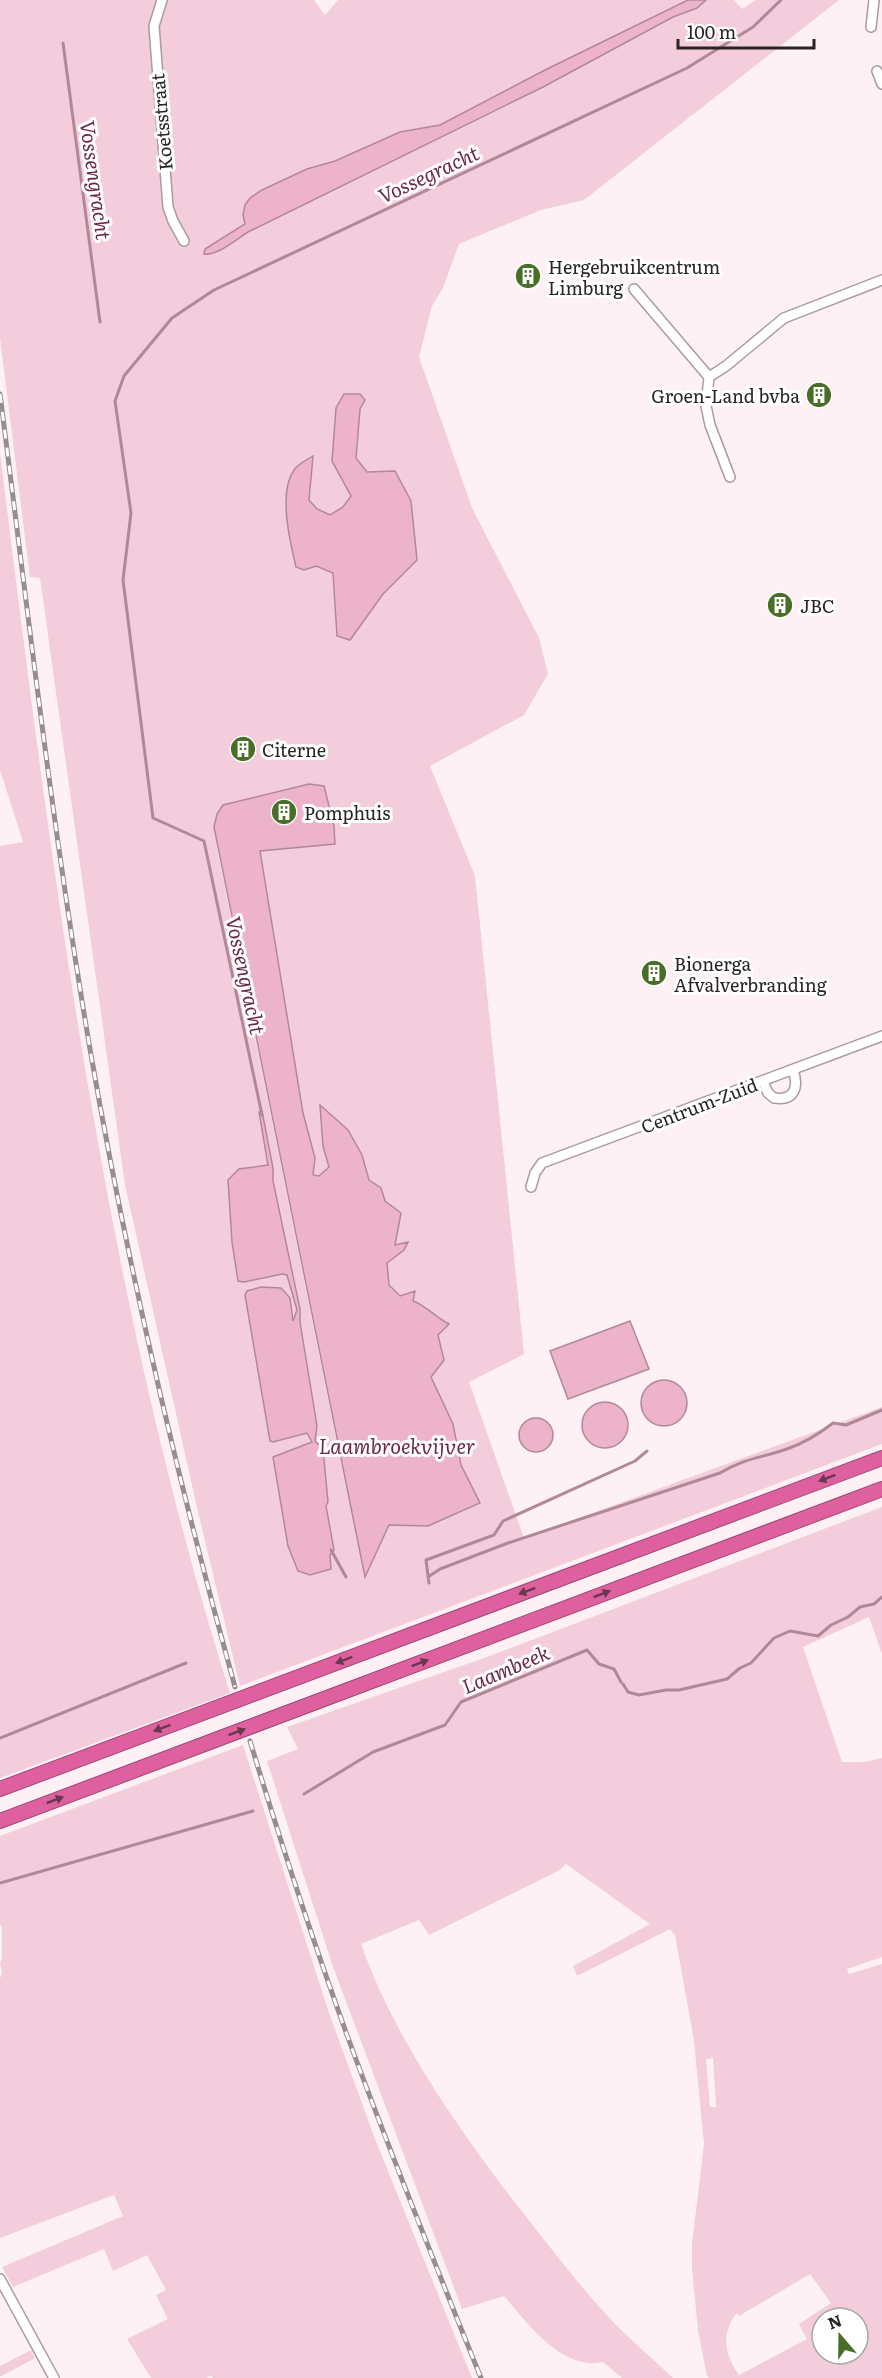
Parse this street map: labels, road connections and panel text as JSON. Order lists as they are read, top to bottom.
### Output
{
  "streets": {
    "street": ["Koetsstraat", "Centrum-Zuid"]
  },
  "water": [
    "Vossegracht",
    "Vossengracht",
    "Laambroekvijver",
    "Laambeek"
  ],
  "places": {
    "building": [
      "Hergebruikcentrum Limburg",
      "Groen-Land bvba",
      "JBC",
      "Citerne",
      "Pomphuis",
      "Bionerga Afvalverbranding"
    ]
  },
  "scale_bar": "100 m",
  "north": "top"
}
